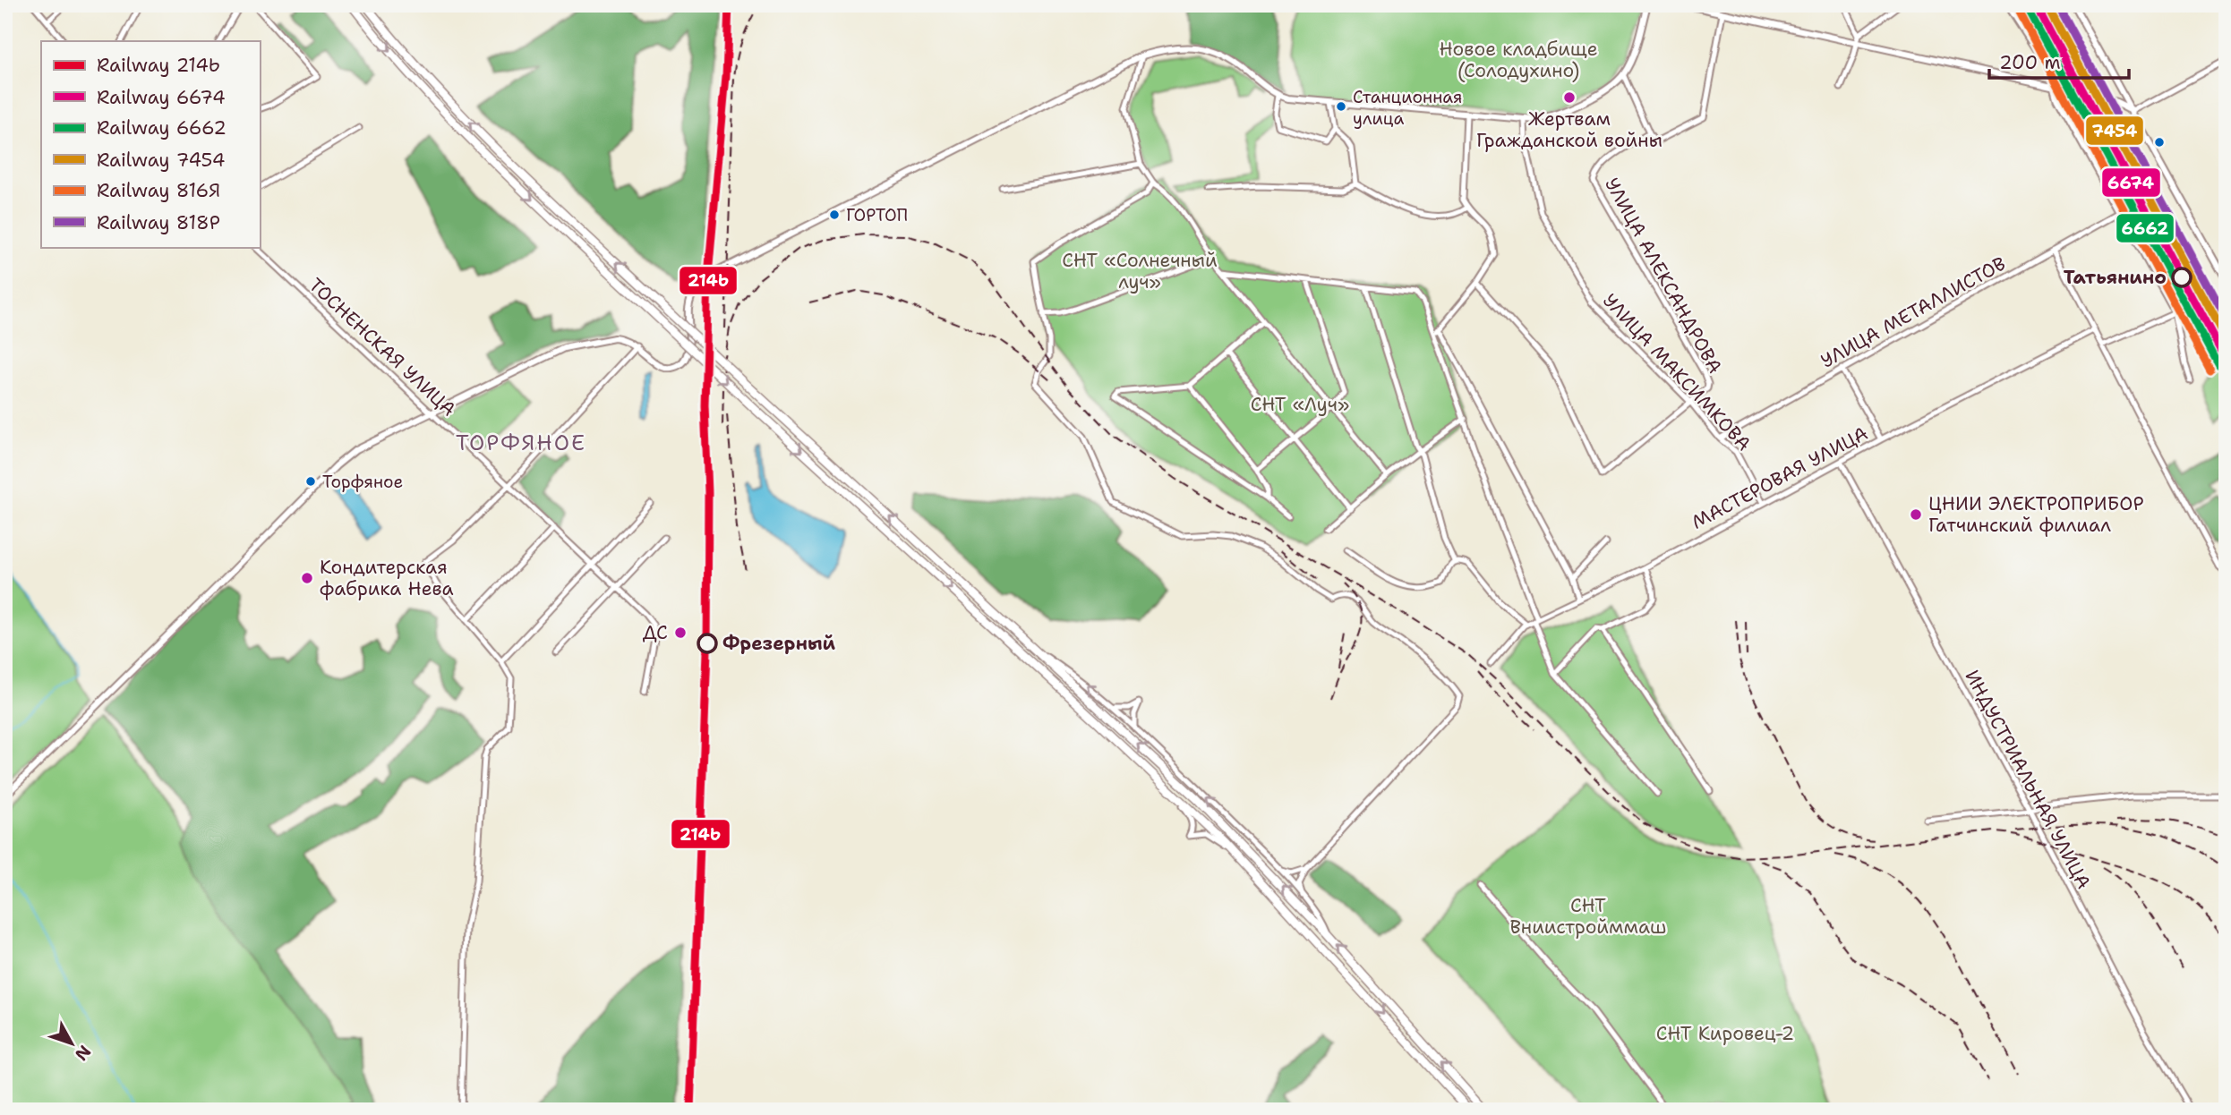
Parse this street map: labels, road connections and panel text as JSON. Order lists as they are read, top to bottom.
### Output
{
  "streets": {
    "street": [
      "УЛИЦА АЛЕКСАНДРОВА",
      "УЛИЦА МЕТАЛЛИСТОВ",
      "ТОСНЕНСКАЯ УЛИЦА",
      "УЛИЦА МАКСИМКОВА",
      "МАСТЕРОВАЯ УЛИЦА",
      "ИНДУСТРИАЛЬНАЯ УЛИЦА"
    ]
  },
  "crossings": [
    ["УЛИЦА АЛЕКСАНДРОВА", "УЛИЦА МАКСИМКОВА"],
    ["УЛИЦА МЕТАЛЛИСТОВ", "УЛИЦА МАКСИМКОВА"],
    ["УЛИЦА МАКСИМКОВА", "МАСТЕРОВАЯ УЛИЦА"],
    ["МАСТЕРОВАЯ УЛИЦА", "ИНДУСТРИАЛЬНАЯ УЛИЦА"]
  ],
  "districts": ["ТОРФЯНОЕ"],
  "parks": [
    "Новое кладбище (Солодухино)",
    "СНТ «Солнечный луч»",
    "СНТ «Луч»",
    "СНТ Вниистройммаш",
    "СНТ Кировец-2"
  ],
  "places": [
    "Жертвам Гражданской войны",
    "Станционная улица",
    "ГОРТОП",
    "Татьянино",
    "Торфяное",
    "ЦНИИ ЭЛЕКТРОПРИБОР Гатчинский филиал",
    "Кондитерская фабрика Нева",
    "ДС",
    "Фрезерный"
  ],
  "lines": [
    "rail line 214Ь",
    "rail line 6674",
    "rail line 7454",
    "rail line 818Р",
    "rail line 6662",
    "rail line 816Я"
  ],
  "legend": [
    "Railway 214Ь",
    "Railway 6674",
    "Railway 6662",
    "Railway 7454",
    "Railway 816Я",
    "Railway 818Р"
  ],
  "scale_bar": "200 m",
  "north": "bottom right"
}
